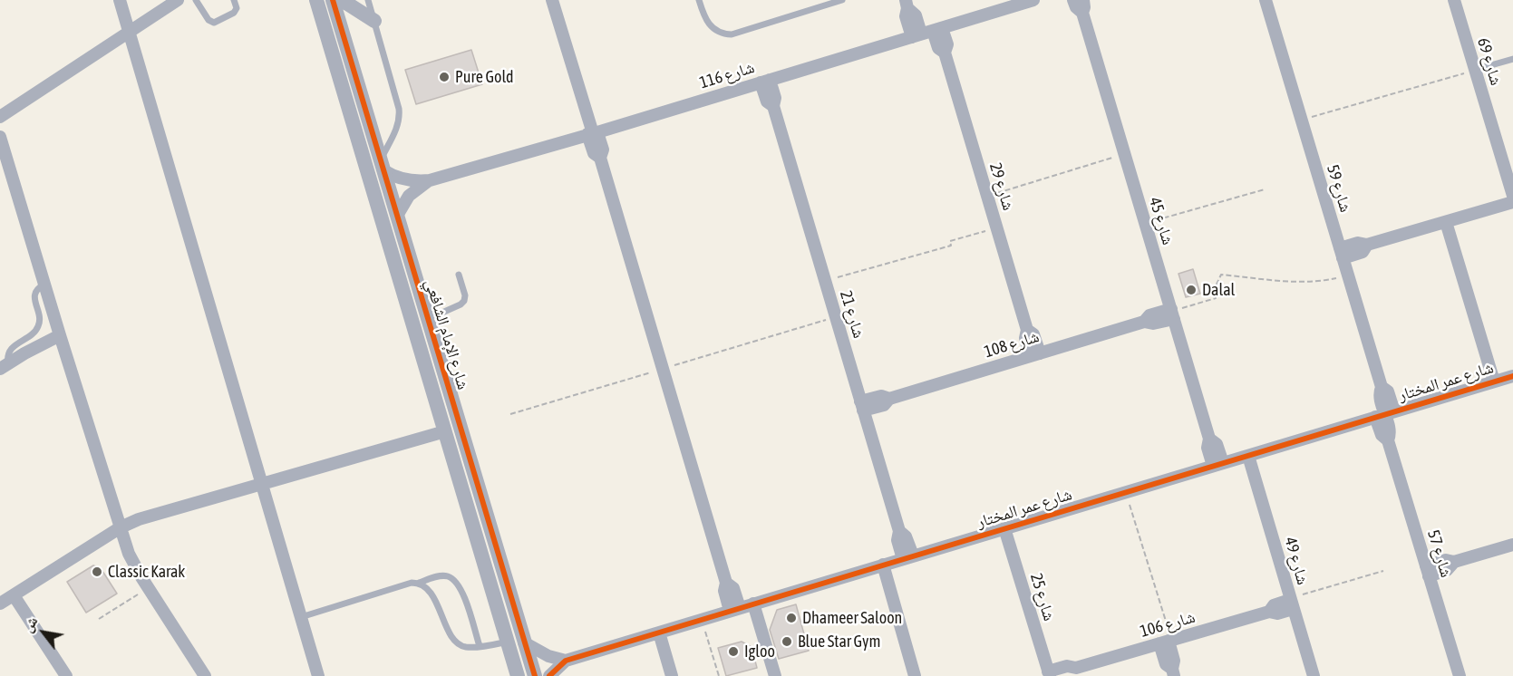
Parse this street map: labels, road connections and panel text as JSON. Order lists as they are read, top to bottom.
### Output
{
  "streets": {
    "street": [
      "شارع 69",
      "شارع 116",
      "شارع 29",
      "شارع 59",
      "شارع 45",
      "شارع 21",
      "شارع الإمام الشافعي",
      "شارع 108",
      "شارع عمر المختار",
      "شارع 57",
      "شارع 49",
      "شارع 25",
      "شارع 106"
    ]
  },
  "crossings": [
    ["شارع 116", "شارع 29"],
    ["شارع 116", "شارع 21"],
    ["شارع 116", "شارع الإمام الشافعي"],
    ["شارع 29", "شارع 108"],
    ["شارع 59", "شارع عمر المختار"],
    ["شارع 59", "شارع 57"],
    ["شارع 45", "شارع 108"],
    ["شارع 45", "شارع عمر المختار"],
    ["شارع 21", "شارع 108"],
    ["شارع 21", "شارع عمر المختار"],
    ["شارع عمر المختار", "شارع 57"],
    ["شارع عمر المختار", "شارع 49"],
    ["شارع عمر المختار", "شارع 25"],
    ["شارع 49", "شارع 106"],
    ["شارع 25", "شارع 106"]
  ],
  "places": [
    "Pure Gold",
    "Dalal",
    "Classic Karak",
    "Dhameer Saloon",
    "Blue Star Gym",
    "Igloo"
  ],
  "north": "top left"
}
